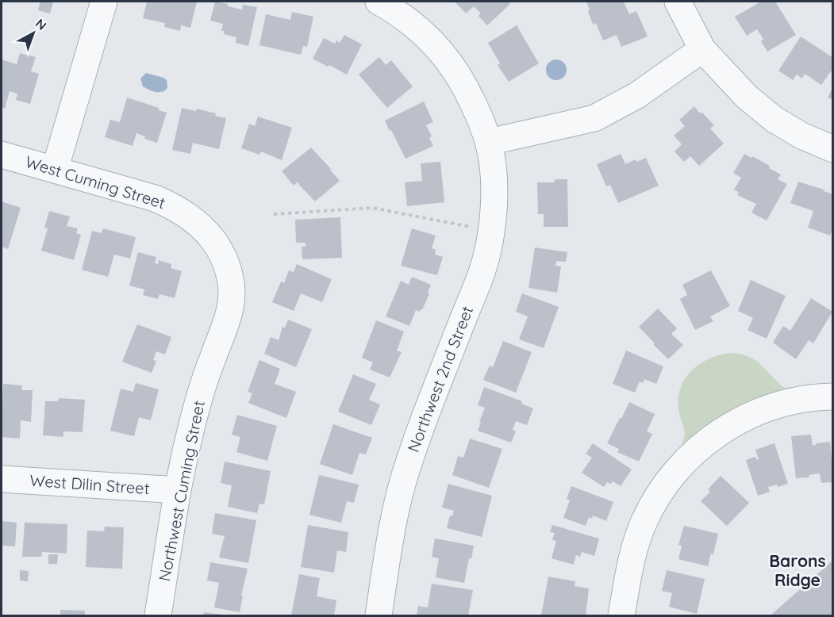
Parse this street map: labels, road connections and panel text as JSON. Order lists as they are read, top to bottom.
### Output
{
  "streets": {
    "street": [
      "West Cuming Street",
      "Northwest 2nd Street",
      "West Dilin Street",
      "Northwest Cuming Street"
    ]
  },
  "crossings": [
    ["West Cuming Street", "Northwest Cuming Street"],
    ["West Dilin Street", "Northwest Cuming Street"]
  ],
  "districts": ["Barons Ridge"],
  "north": "top right"
}
